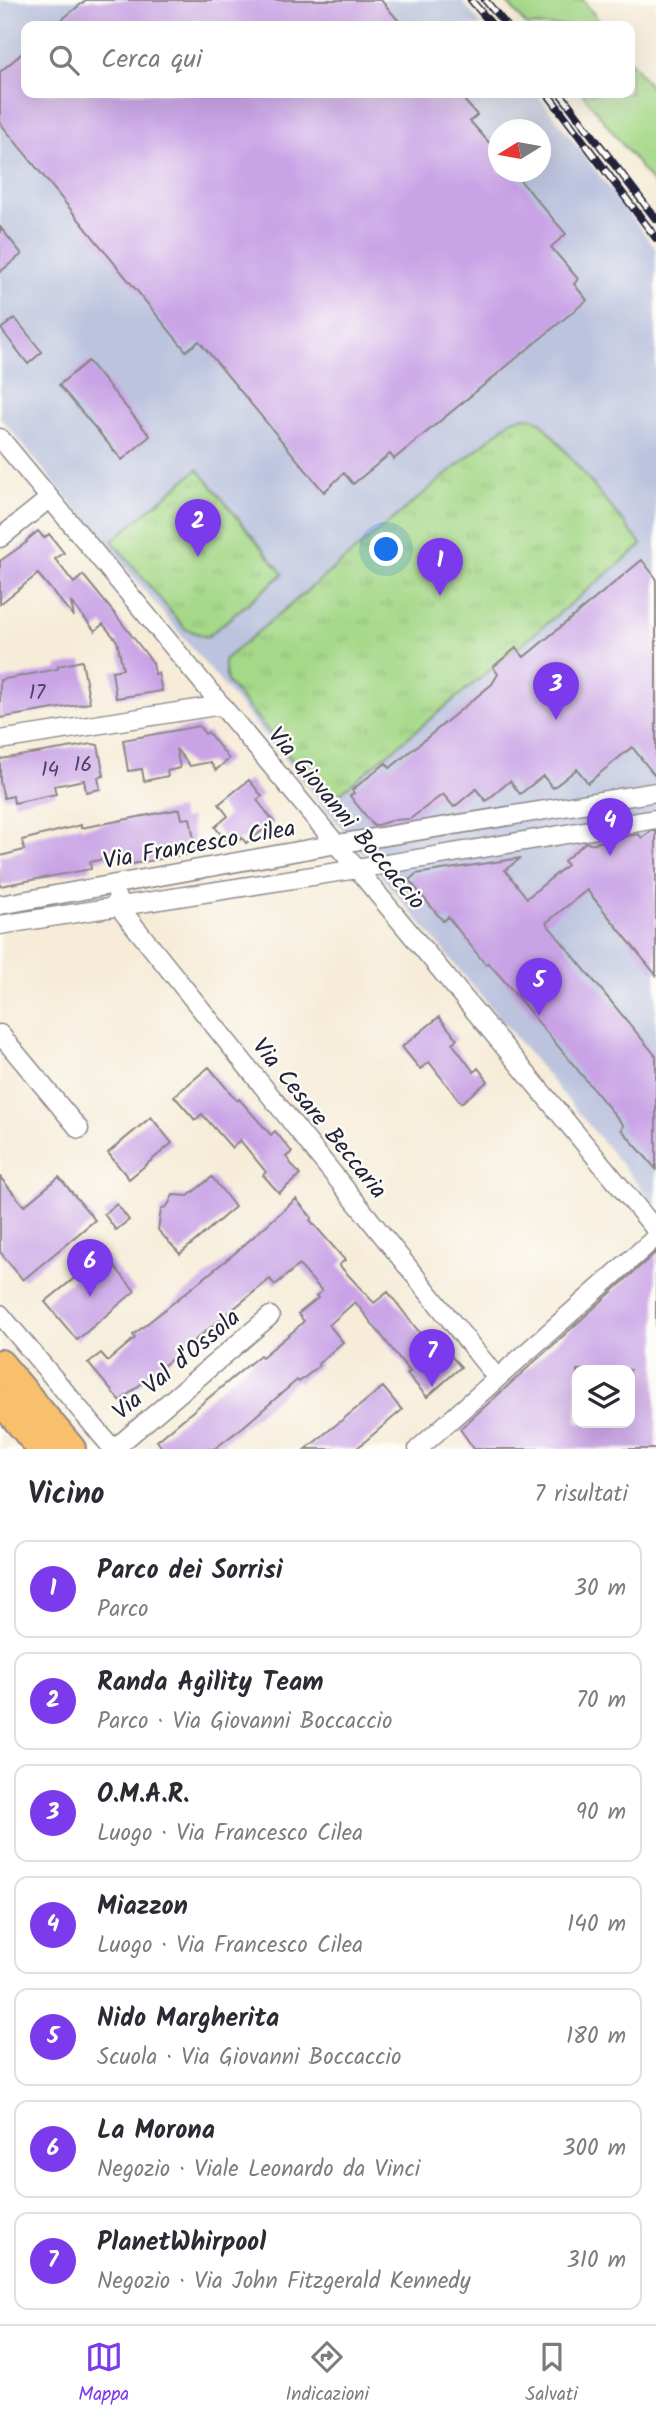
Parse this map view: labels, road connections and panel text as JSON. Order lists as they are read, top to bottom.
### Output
{
  "streets": {
    "street": [
      "Via Giovanni Boccaccio",
      "Via Francesco Cilea",
      "Via Cesare Beccaria",
      "Via Val d'Ossola"
    ]
  },
  "crossings": [
    ["Via Giovanni Boccaccio", "Via Francesco Cilea"],
    ["Via Francesco Cilea", "Via Cesare Beccaria"]
  ],
  "house_numbers": ["17", "16", "14"],
  "north": "left",
  "page": {
    "search": "Cerca qui",
    "pins": [
      "2",
      "1",
      "3",
      "4",
      "5",
      "6",
      "7"
    ],
    "heading": ["Vicino", "7 risultati"],
    "list": [
      {
        "mark": "1",
        "name": "Parco dei Sorrisi",
        "note": "Parco",
        "value": "30 m"
      },
      {
        "mark": "2",
        "name": "Randa Agility Team",
        "note": "Parco · Via Giovanni Boccaccio",
        "value": "70 m"
      },
      {
        "mark": "3",
        "name": "O.M.A.R.",
        "note": "Luogo · Via Francesco Cilea",
        "value": "90 m"
      },
      {
        "mark": "4",
        "name": "Miazzon",
        "note": "Luogo · Via Francesco Cilea",
        "value": "140 m"
      },
      {
        "mark": "5",
        "name": "Nido Margherita",
        "note": "Scuola · Via Giovanni Boccaccio",
        "value": "180 m"
      },
      {
        "mark": "6",
        "name": "La Morona",
        "note": "Negozio · Viale Leonardo da Vinci",
        "value": "300 m"
      },
      {
        "mark": "7",
        "name": "PlanetWhirpool",
        "note": "Negozio · Via John Fitzgerald Kennedy",
        "value": "310 m"
      }
    ],
    "nav": ["Mappa", "Indicazioni", "Salvati"]
  }
}
